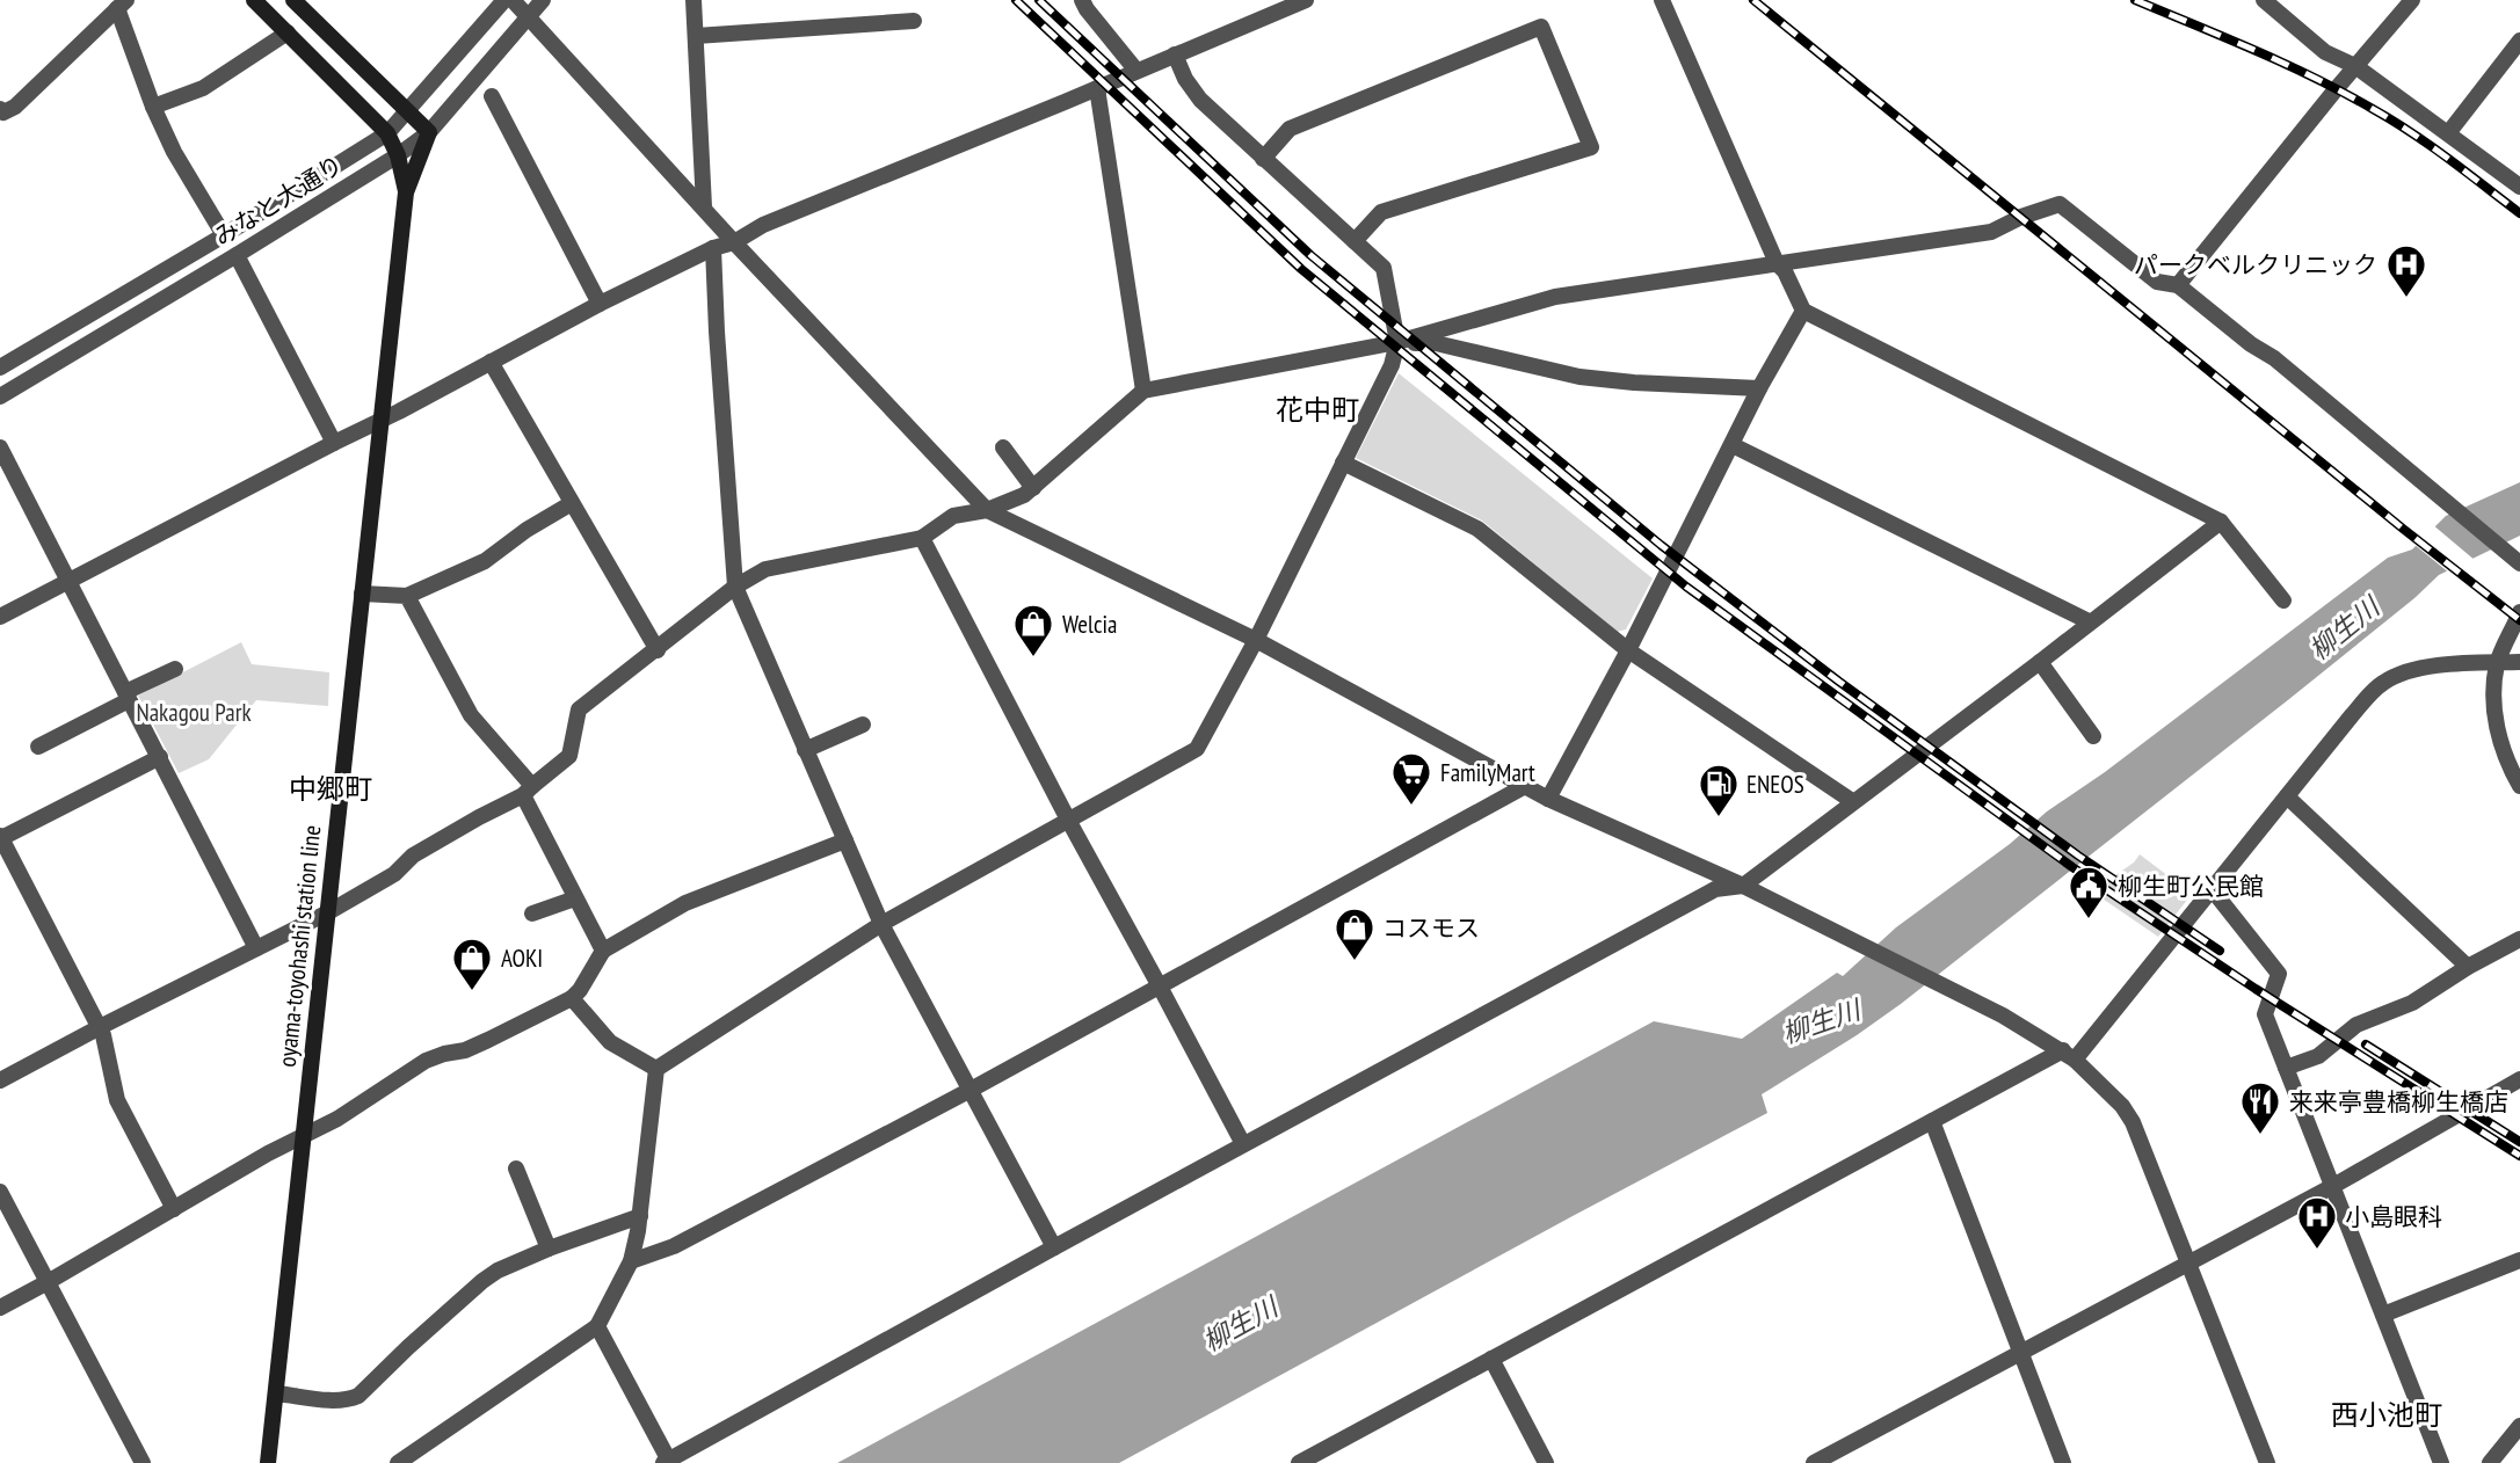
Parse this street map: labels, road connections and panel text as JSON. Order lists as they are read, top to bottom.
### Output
{
  "streets": {
    "main road": ["oyama-toyohashi station line"],
    "street": ["みなと大通り"]
  },
  "crossings": [
    ["みなと大通り", "oyama-toyohashi station line"]
  ],
  "districts": ["花中町", "中郷町", "西小池町"],
  "water": ["柳生川"],
  "parks": ["Nakagou Park"],
  "places": {
    "hospital": ["パークベルクリニック", "小島眼科"],
    "shop": ["Welcia", "コスモス", "AOKI"],
    "supermarket": ["FamilyMart"],
    "fuel station": ["ENEOS"],
    "public building": ["柳生町公民館"],
    "restaurant": ["来来亭豊橋柳生橋店"]
  }
}
